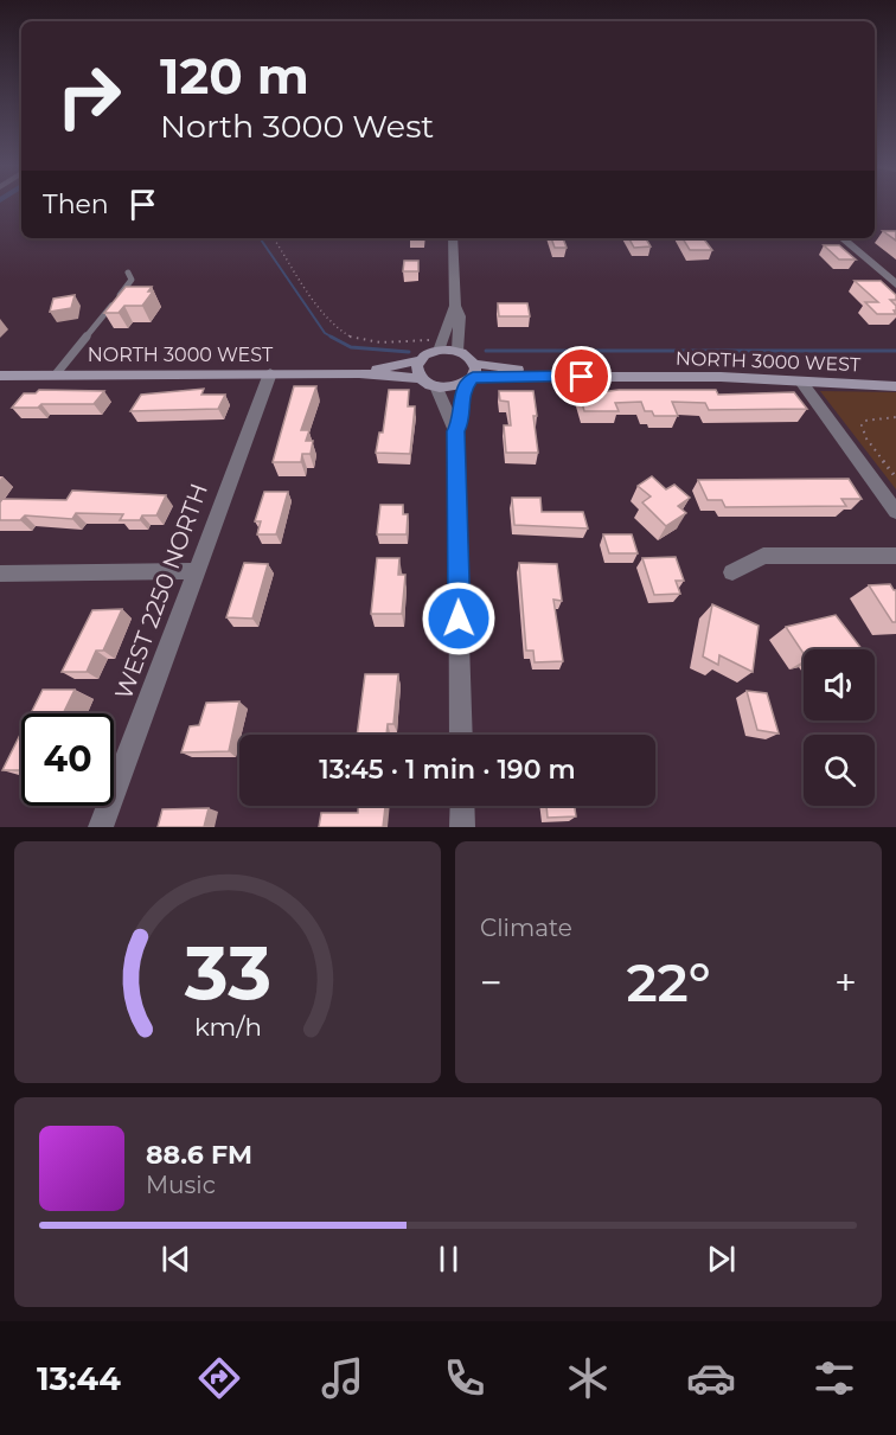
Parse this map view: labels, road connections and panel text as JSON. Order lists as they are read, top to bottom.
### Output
{
  "streets": {
    "main road": ["NORTH 3000 WEST"],
    "street": ["WEST 2250 NORTH"]
  },
  "crossings": [
    ["NORTH 3000 WEST", "WEST 2250 NORTH"]
  ],
  "page": {
    "turn": ["120 m", "North 3000 West"],
    "then": "Then",
    "limit": "40",
    "trip": "13:45 · 1 min · 190 m",
    "tile": "Climate",
    "heat": ["−", "22°", "+"],
    "song": ["88.6 FM", "Music"],
    "tabs": "13:44",
    "gauge": ["33", "km/h"]
  }
}
